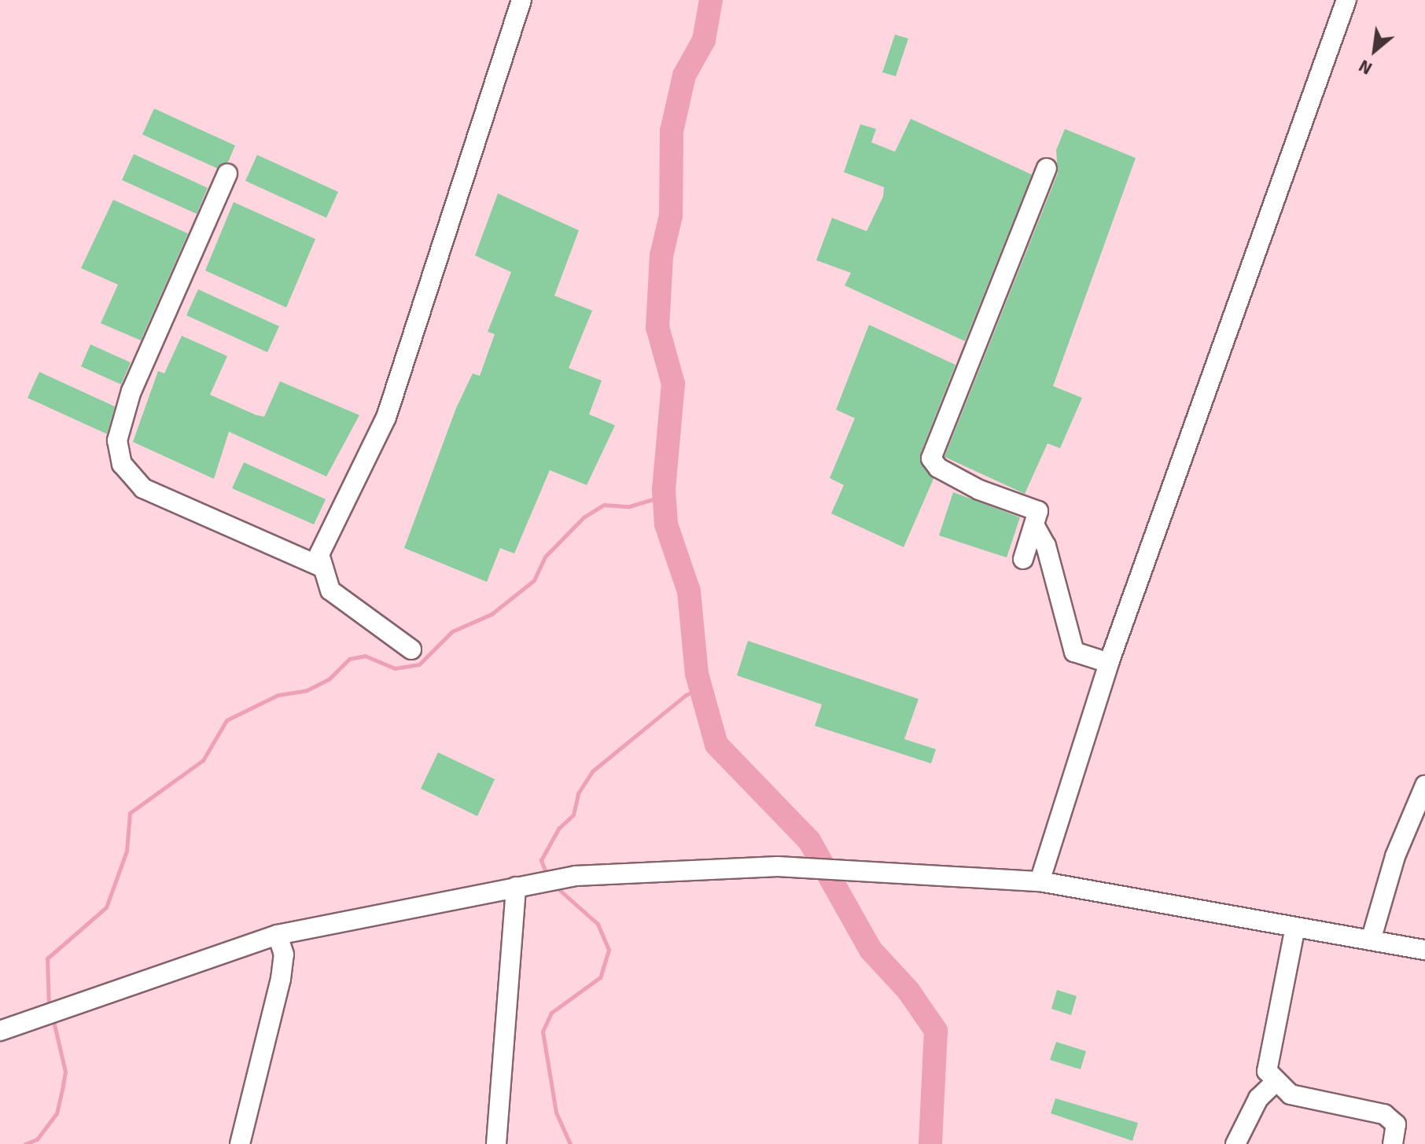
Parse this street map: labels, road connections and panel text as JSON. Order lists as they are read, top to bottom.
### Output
{
  "north": "bottom left"
}
